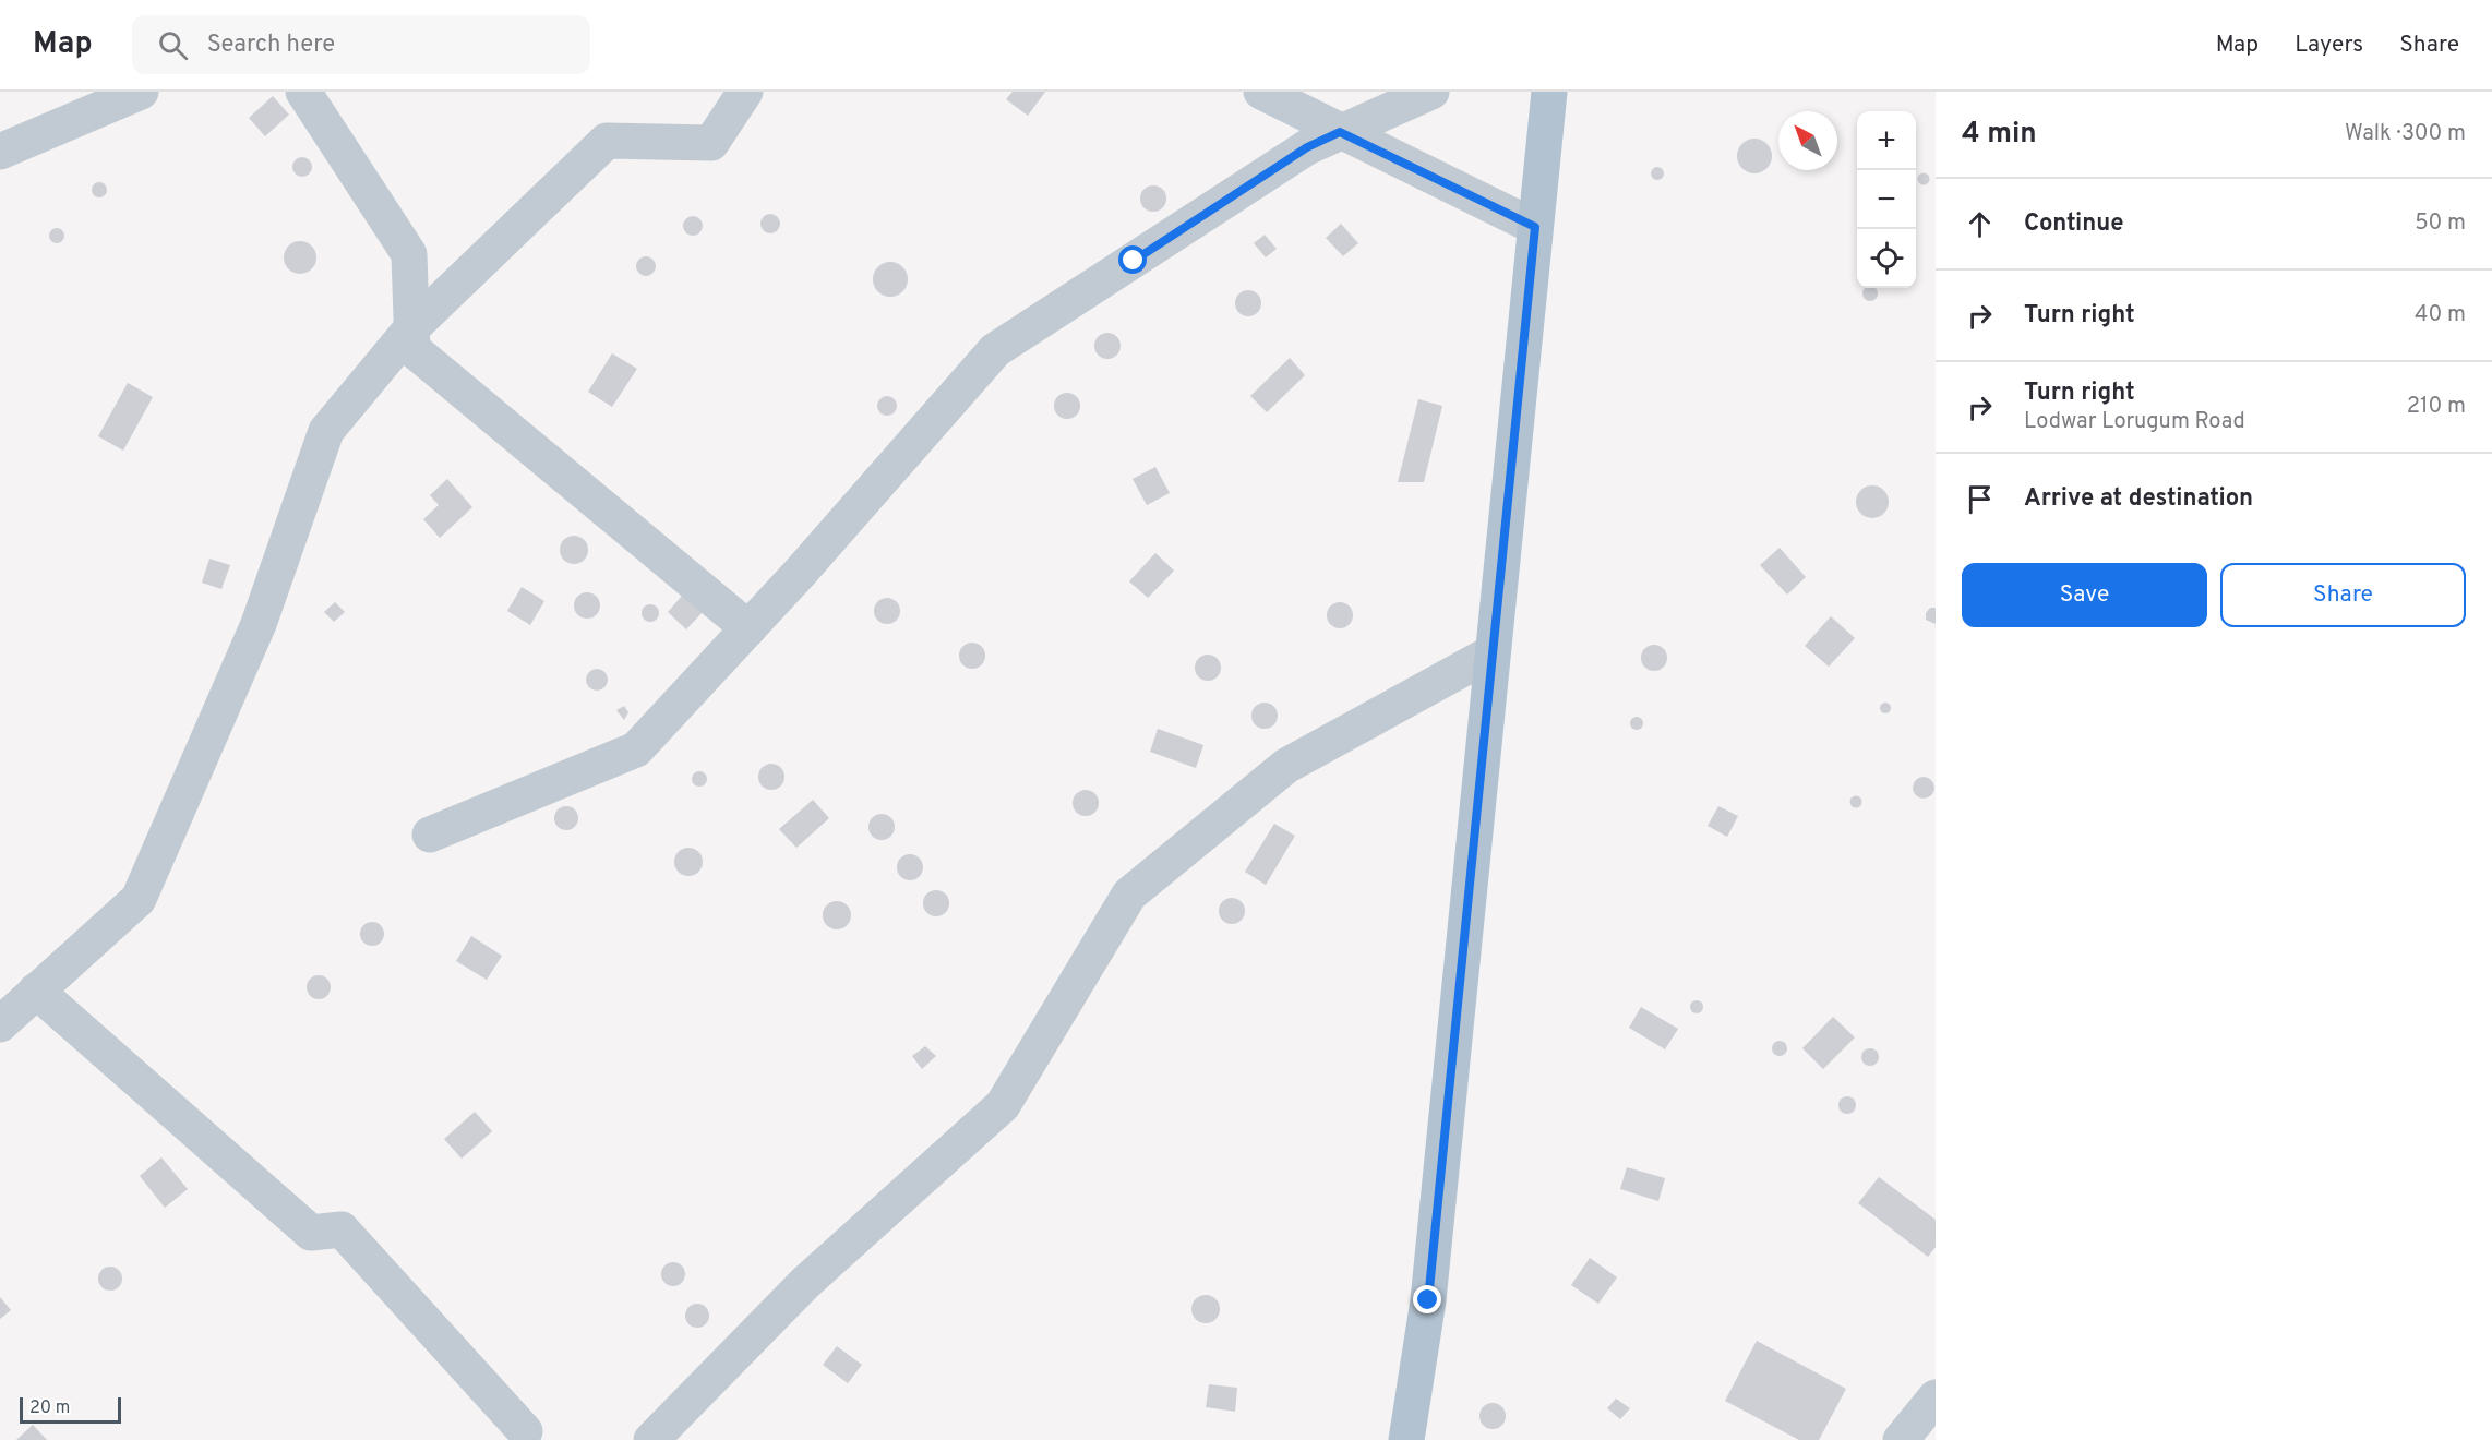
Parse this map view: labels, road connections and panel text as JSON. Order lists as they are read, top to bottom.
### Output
{
  "scale_bar": "20 m",
  "north": "top left",
  "page": {
    "header": "Map",
    "search": "Search here",
    "nav": ["Map", "Layers", "Share"],
    "heading": ["4 min", "Walk · 300 m"],
    "map_buttons": ["+", "−"],
    "list": [
      ["Continue", "50 m"],
      ["Turn right", "40 m"],
      ["Turn right", "Lodwar Lorugum Road", "210 m"],
      "Arrive at destination"
    ],
    "buttons": ["Save", "Share"],
    "scale": "20 m"
  }
}
